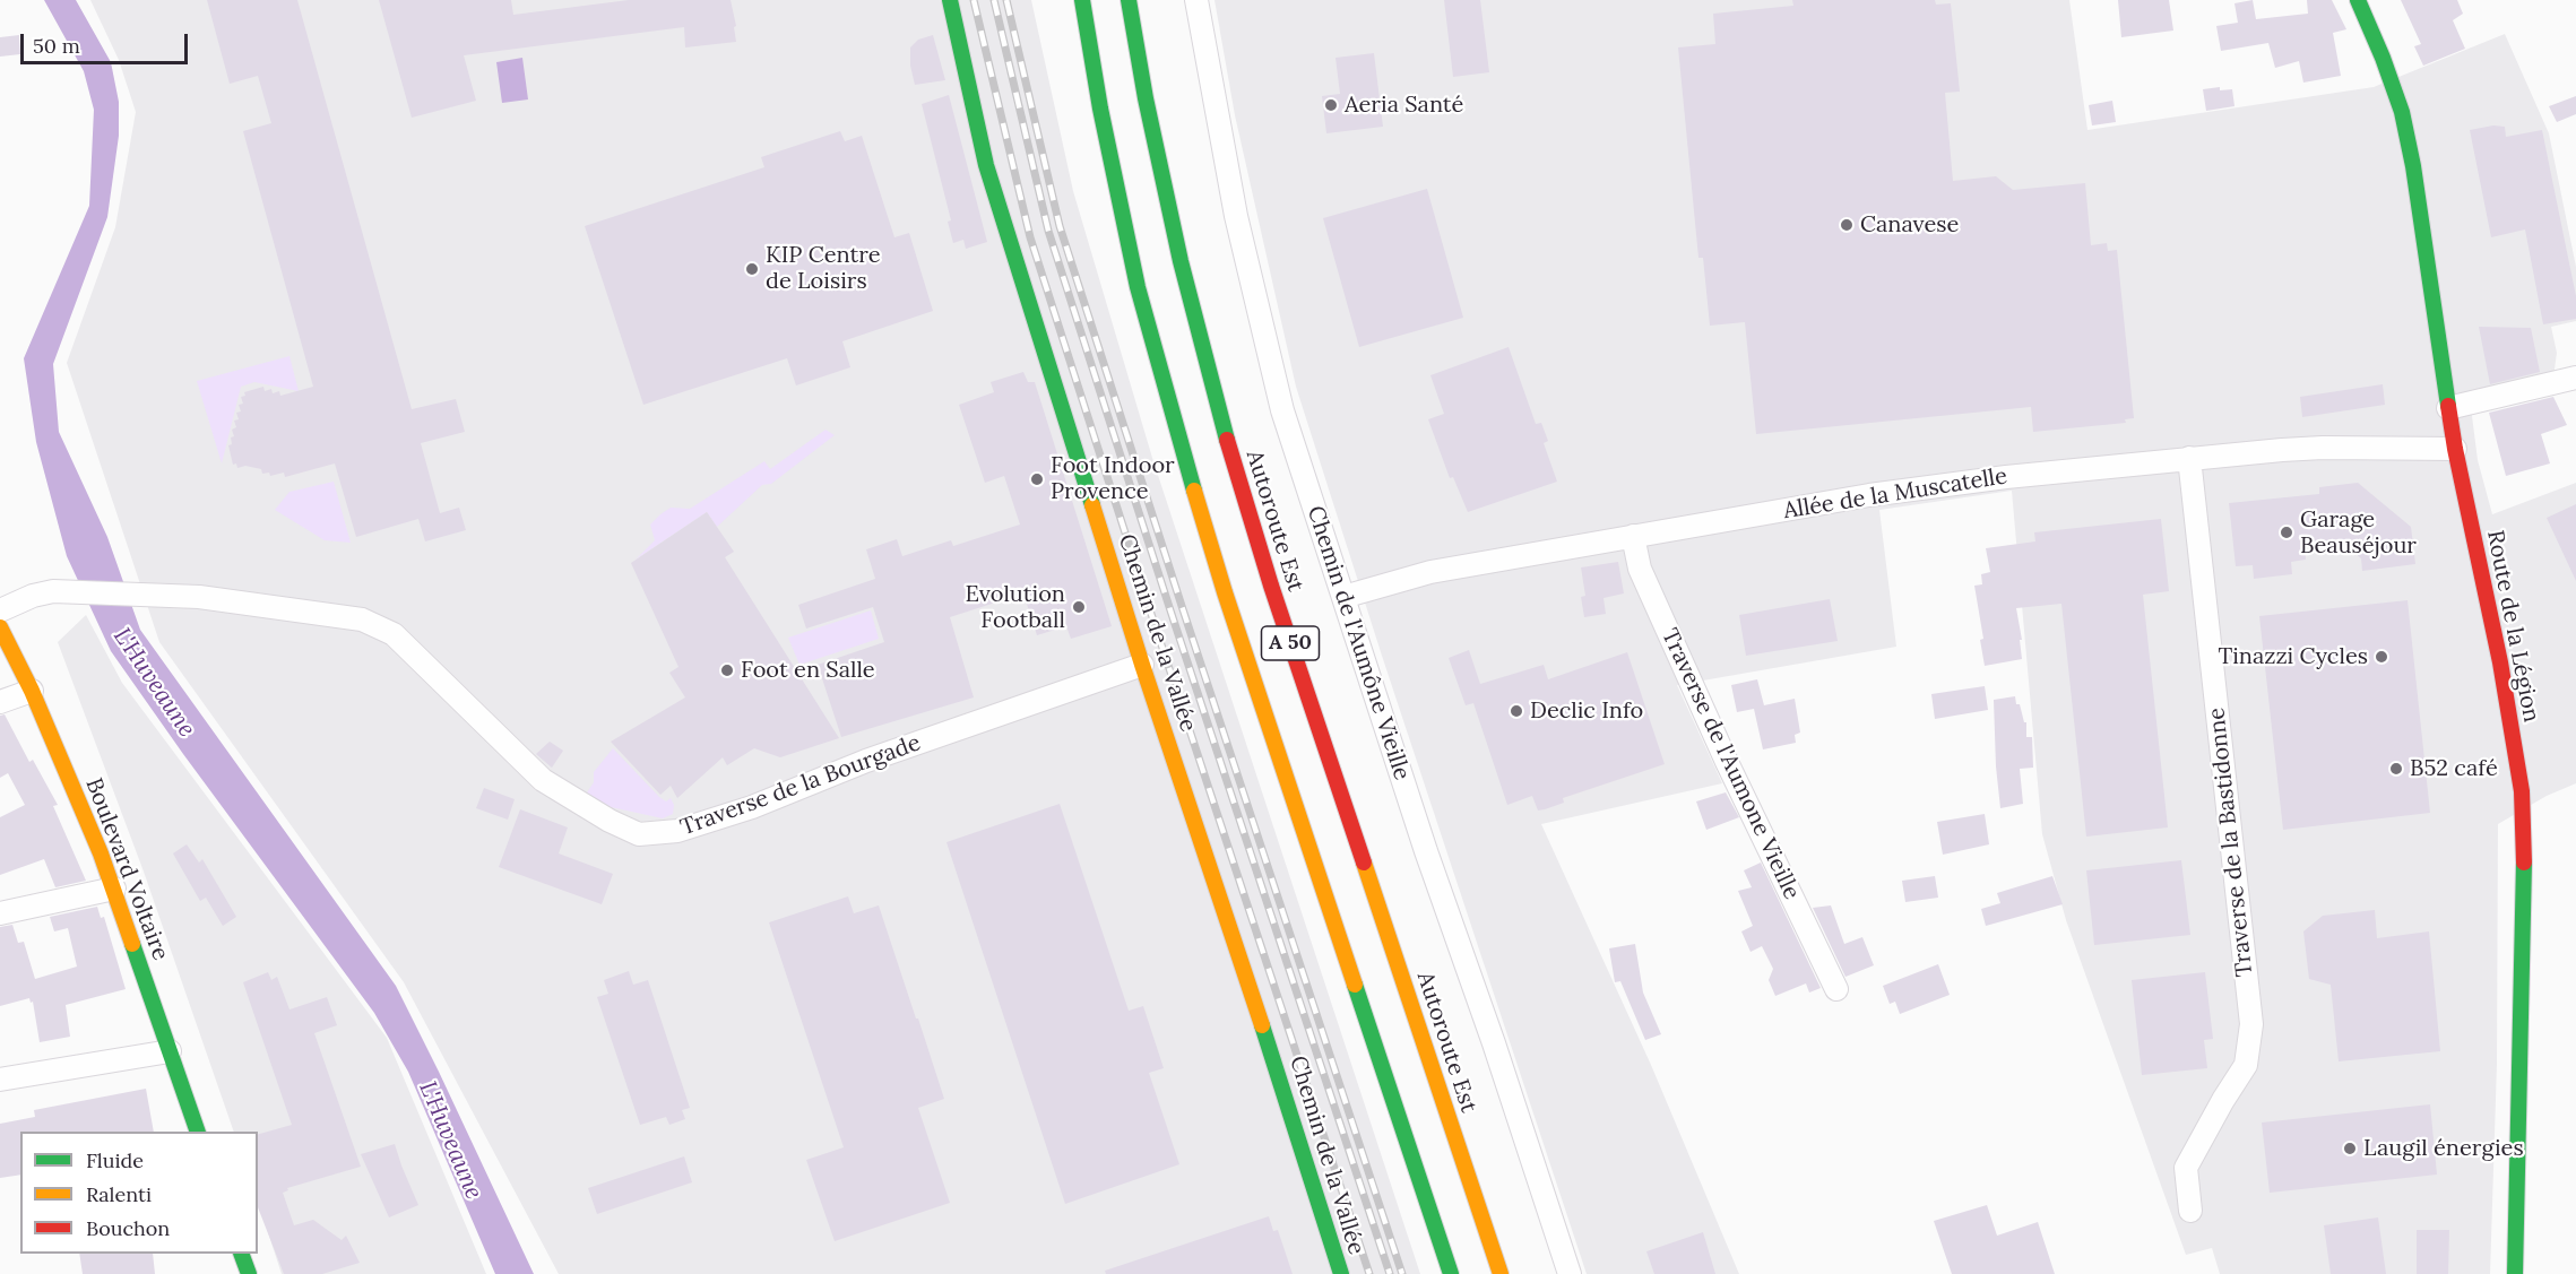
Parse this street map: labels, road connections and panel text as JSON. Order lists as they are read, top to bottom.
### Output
{
  "streets": {
    "main road": [
      "Autoroute Est",
      "Route de la Légion",
      "Chemin de la Vallée",
      "A 50",
      "Boulevard Voltaire"
    ],
    "street": [
      "Allée de la Muscatelle",
      "Chemin de l'Aumône Vieille",
      "Traverse de l'Aumone Vieille",
      "Traverse de la Bourgade",
      "Traverse de la Bastidonne"
    ]
  },
  "crossings": [
    ["Allée de la Muscatelle", "Route de la Légion"],
    ["Allée de la Muscatelle", "Chemin de l'Aumône Vieille"],
    ["Allée de la Muscatelle", "Traverse de l'Aumone Vieille"],
    ["Allée de la Muscatelle", "Traverse de la Bastidonne"],
    ["Chemin de la Vallée", "Traverse de la Bourgade"]
  ],
  "water": ["L'Huveaune"],
  "places": [
    "Aeria Santé",
    "Canavese",
    "KIP Centre de Loisirs",
    "Foot Indoor Provence",
    "Garage Beauséjour",
    "Evolution Football",
    "Tinazzi Cycles",
    "Foot en Salle",
    "Declic Info",
    "B52 café",
    "Laugil énergies"
  ],
  "legend": ["Fluide", "Ralenti", "Bouchon"],
  "scale_bar": "50 m"
}
